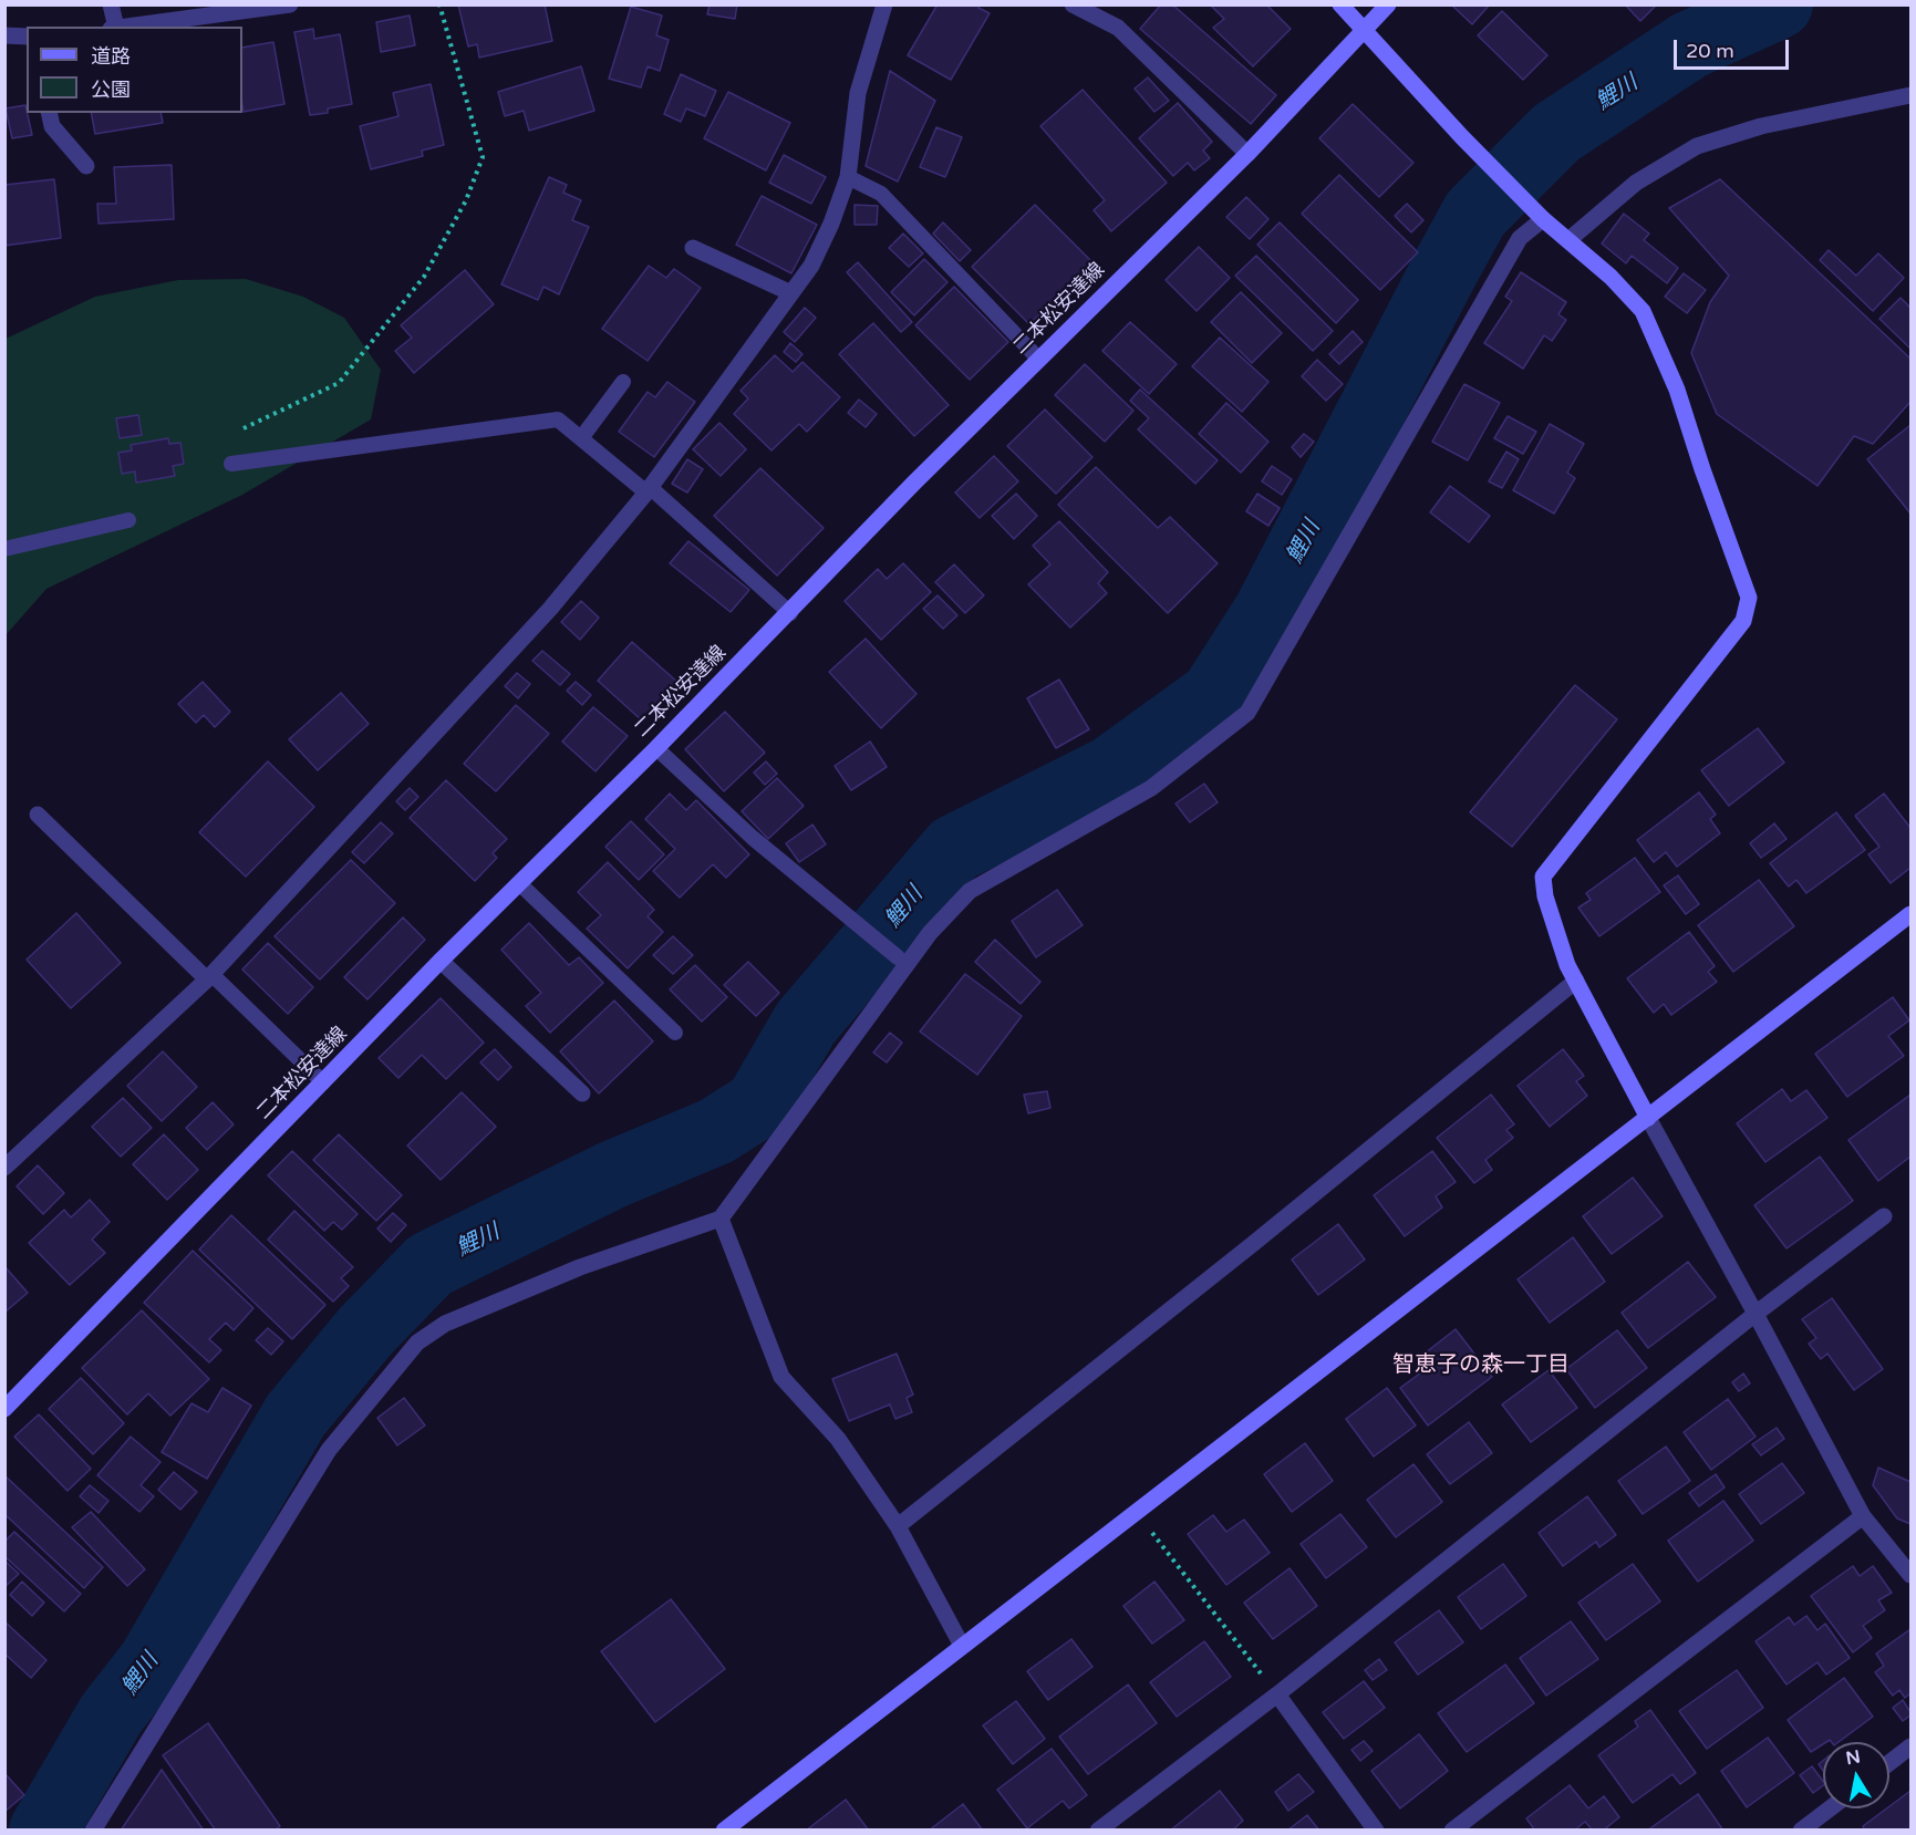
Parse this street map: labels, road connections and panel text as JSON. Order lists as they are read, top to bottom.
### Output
{
  "streets": {
    "street": ["二本松安達線"]
  },
  "districts": ["智恵子の森一丁目"],
  "water": ["鯉川"],
  "legend": ["道路", "公園"],
  "scale_bar": "20 m",
  "north": "top"
}
